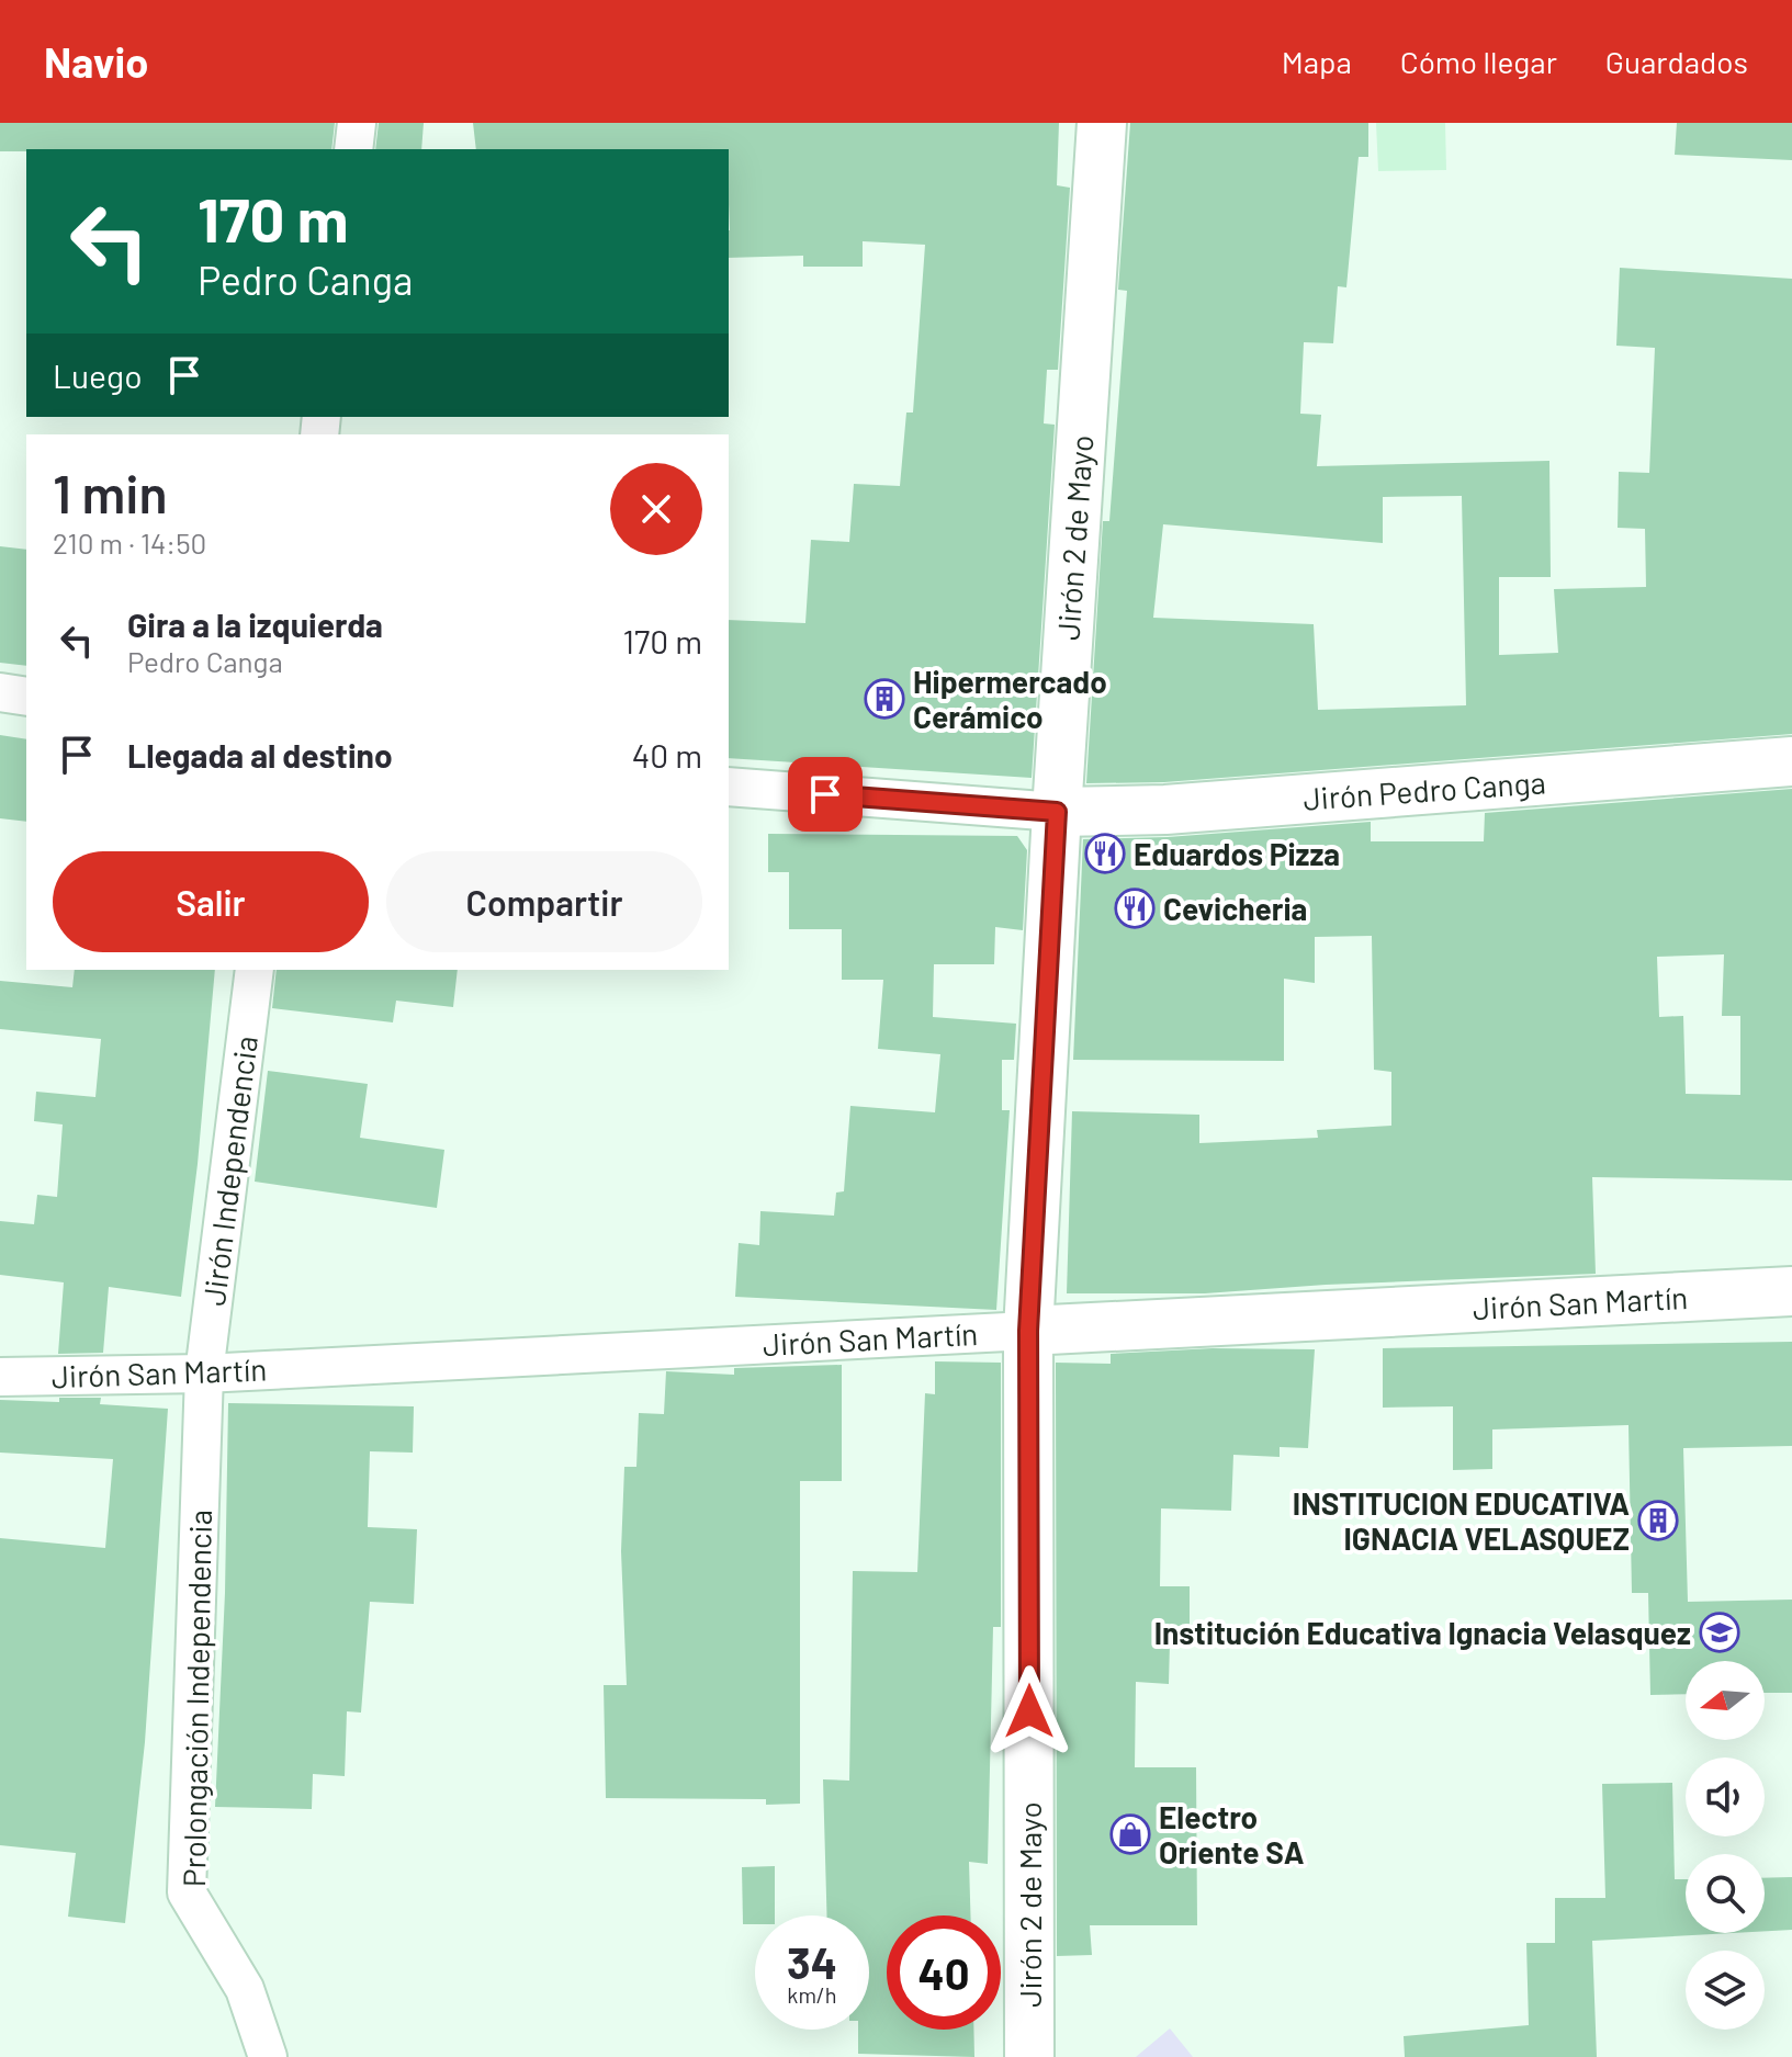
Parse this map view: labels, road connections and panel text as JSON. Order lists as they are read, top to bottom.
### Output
{
  "streets": {
    "street": [
      "Jirón 2 de Mayo",
      "Jirón Pedro Canga",
      "Jirón Independencia",
      "Jirón San Martín",
      "Prolongación Independencia"
    ]
  },
  "crossings": [
    ["Jirón 2 de Mayo", "Jirón Pedro Canga"],
    ["Jirón 2 de Mayo", "Jirón San Martín"],
    ["Jirón Independencia", "Jirón San Martín"],
    ["Jirón Independencia", "Prolongación Independencia"],
    ["Jirón San Martín", "Prolongación Independencia"]
  ],
  "places": {
    "building": ["Hipermercado Cerámico", "INSTITUCION EDUCATIVA IGNACIA VELASQUEZ"],
    "restaurant": ["Eduardos Pizza", "Cevicheria"],
    "school or university": ["Institución Educativa Ignacia Velasquez"],
    "shop": ["Electro Oriente SA"]
  },
  "north": "left",
  "page": {
    "header": "Navio",
    "nav": ["Mapa", "Cómo llegar", "Guardados"],
    "turn": ["170 m", "Pedro Canga"],
    "then": "Luego",
    "heading": ["1 min", "210 m · 14:50"],
    "list": [
      {
        "name": "Gira a la izquierda",
        "note": "Pedro Canga",
        "value": "170 m"
      },
      {
        "name": "Llegada al destino",
        "value": "40 m"
      }
    ],
    "buttons": ["Salir", "Compartir"],
    "speed": "34 km/h",
    "limit": "40"
  }
}
